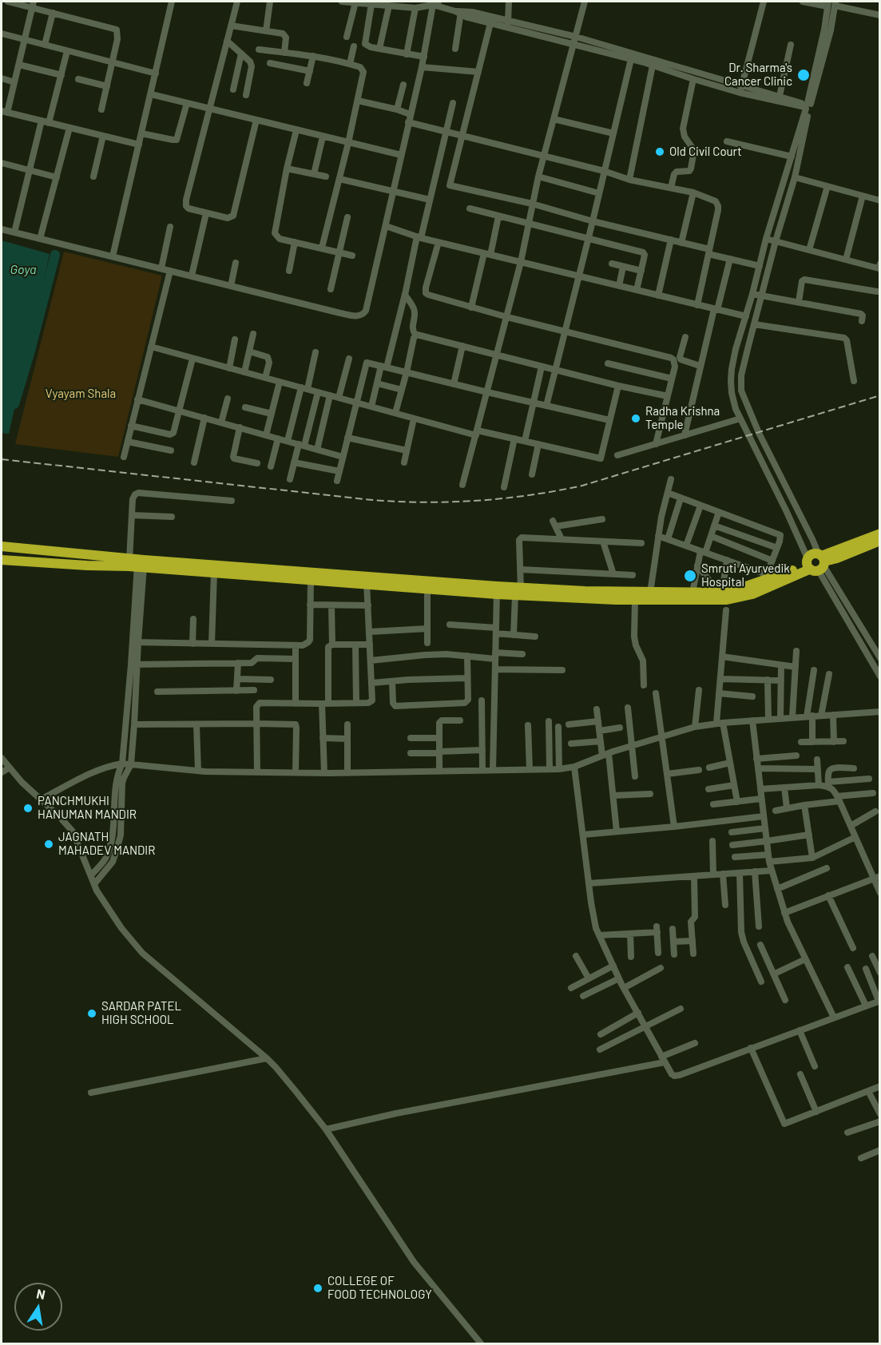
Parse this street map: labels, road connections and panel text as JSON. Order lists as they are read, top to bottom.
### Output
{
  "water": ["Goya"],
  "parks": ["Vyayam Shala"],
  "places": [
    "Dr. Sharma's Cancer Clinic",
    "Old Civil Court",
    "Radha Krishna Temple",
    "Smruti Ayurvedik Hospital",
    "PANCHMUKHI HANUMAN MANDIR",
    "JAGNATH MAHADEV MANDIR",
    "SARDAR PATEL HIGH SCHOOL",
    "COLLEGE OF FOOD TECHNOLOGY"
  ],
  "north": "top"
}
